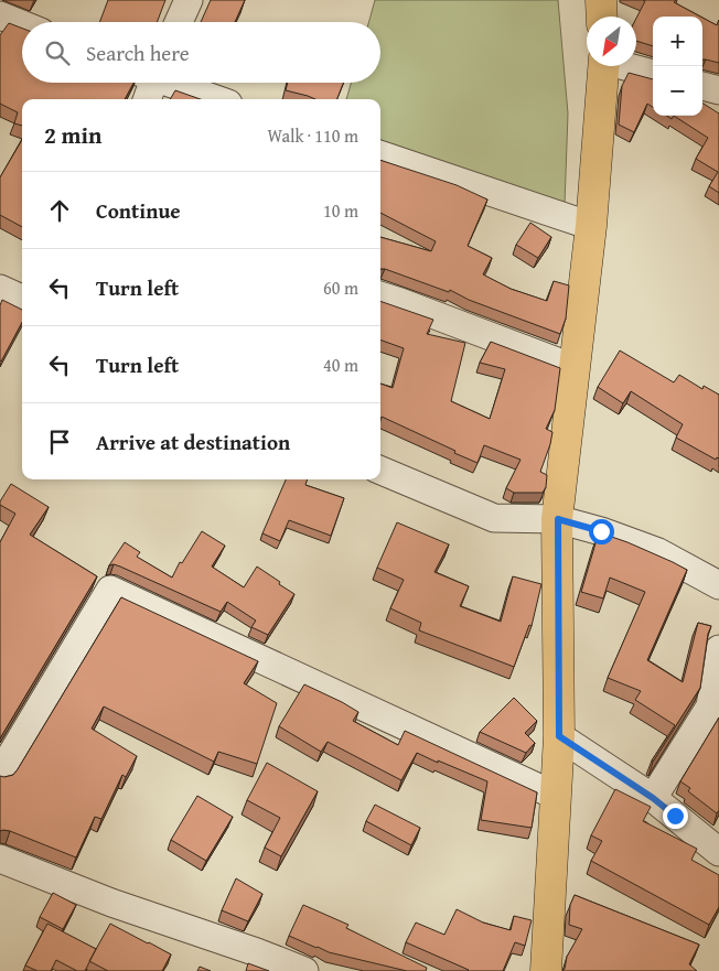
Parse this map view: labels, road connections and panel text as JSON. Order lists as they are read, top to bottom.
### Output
{
  "north": "bottom left",
  "page": {
    "map_buttons": ["+", "−"],
    "search": "Search here",
    "heading": ["2 min", "Walk · 110 m"],
    "list": [
      ["Continue", "10 m"],
      ["Turn left", "60 m"],
      ["Turn left", "40 m"],
      "Arrive at destination"
    ]
  }
}
